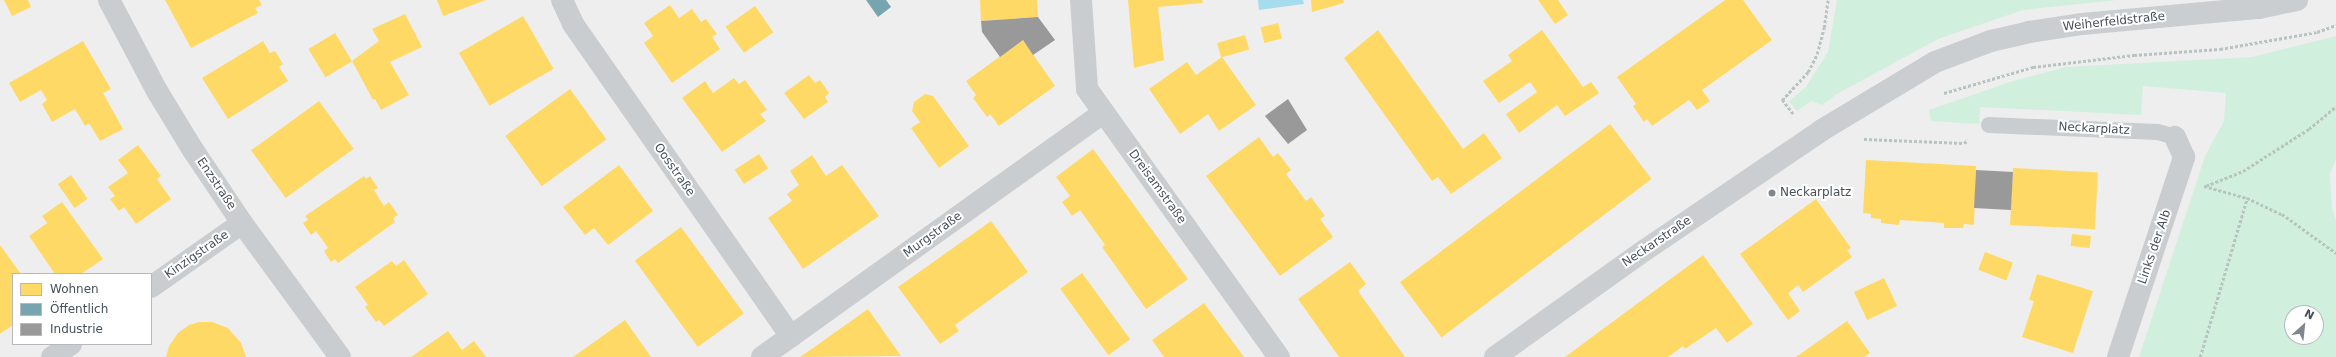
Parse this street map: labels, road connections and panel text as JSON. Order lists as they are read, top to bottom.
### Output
{
  "streets": {
    "street": [
      "Weiherfeldstraße",
      "Oosstraße",
      "Enzstraße",
      "Dreisamstraße",
      "Murgstraße",
      "Neckarstraße",
      "Links der Alb",
      "Kinzigstraße"
    ],
    "lane": ["Neckarplatz"]
  },
  "crossings": [
    ["Weiherfeldstraße", "Neckarstraße"],
    ["Neckarplatz", "Links der Alb"],
    ["Oosstraße", "Murgstraße"],
    ["Enzstraße", "Kinzigstraße"],
    ["Dreisamstraße", "Murgstraße"]
  ],
  "places": ["Neckarplatz"],
  "legend": ["Wohnen", "Öffentlich", "Industrie"],
  "north": "top right"
}
